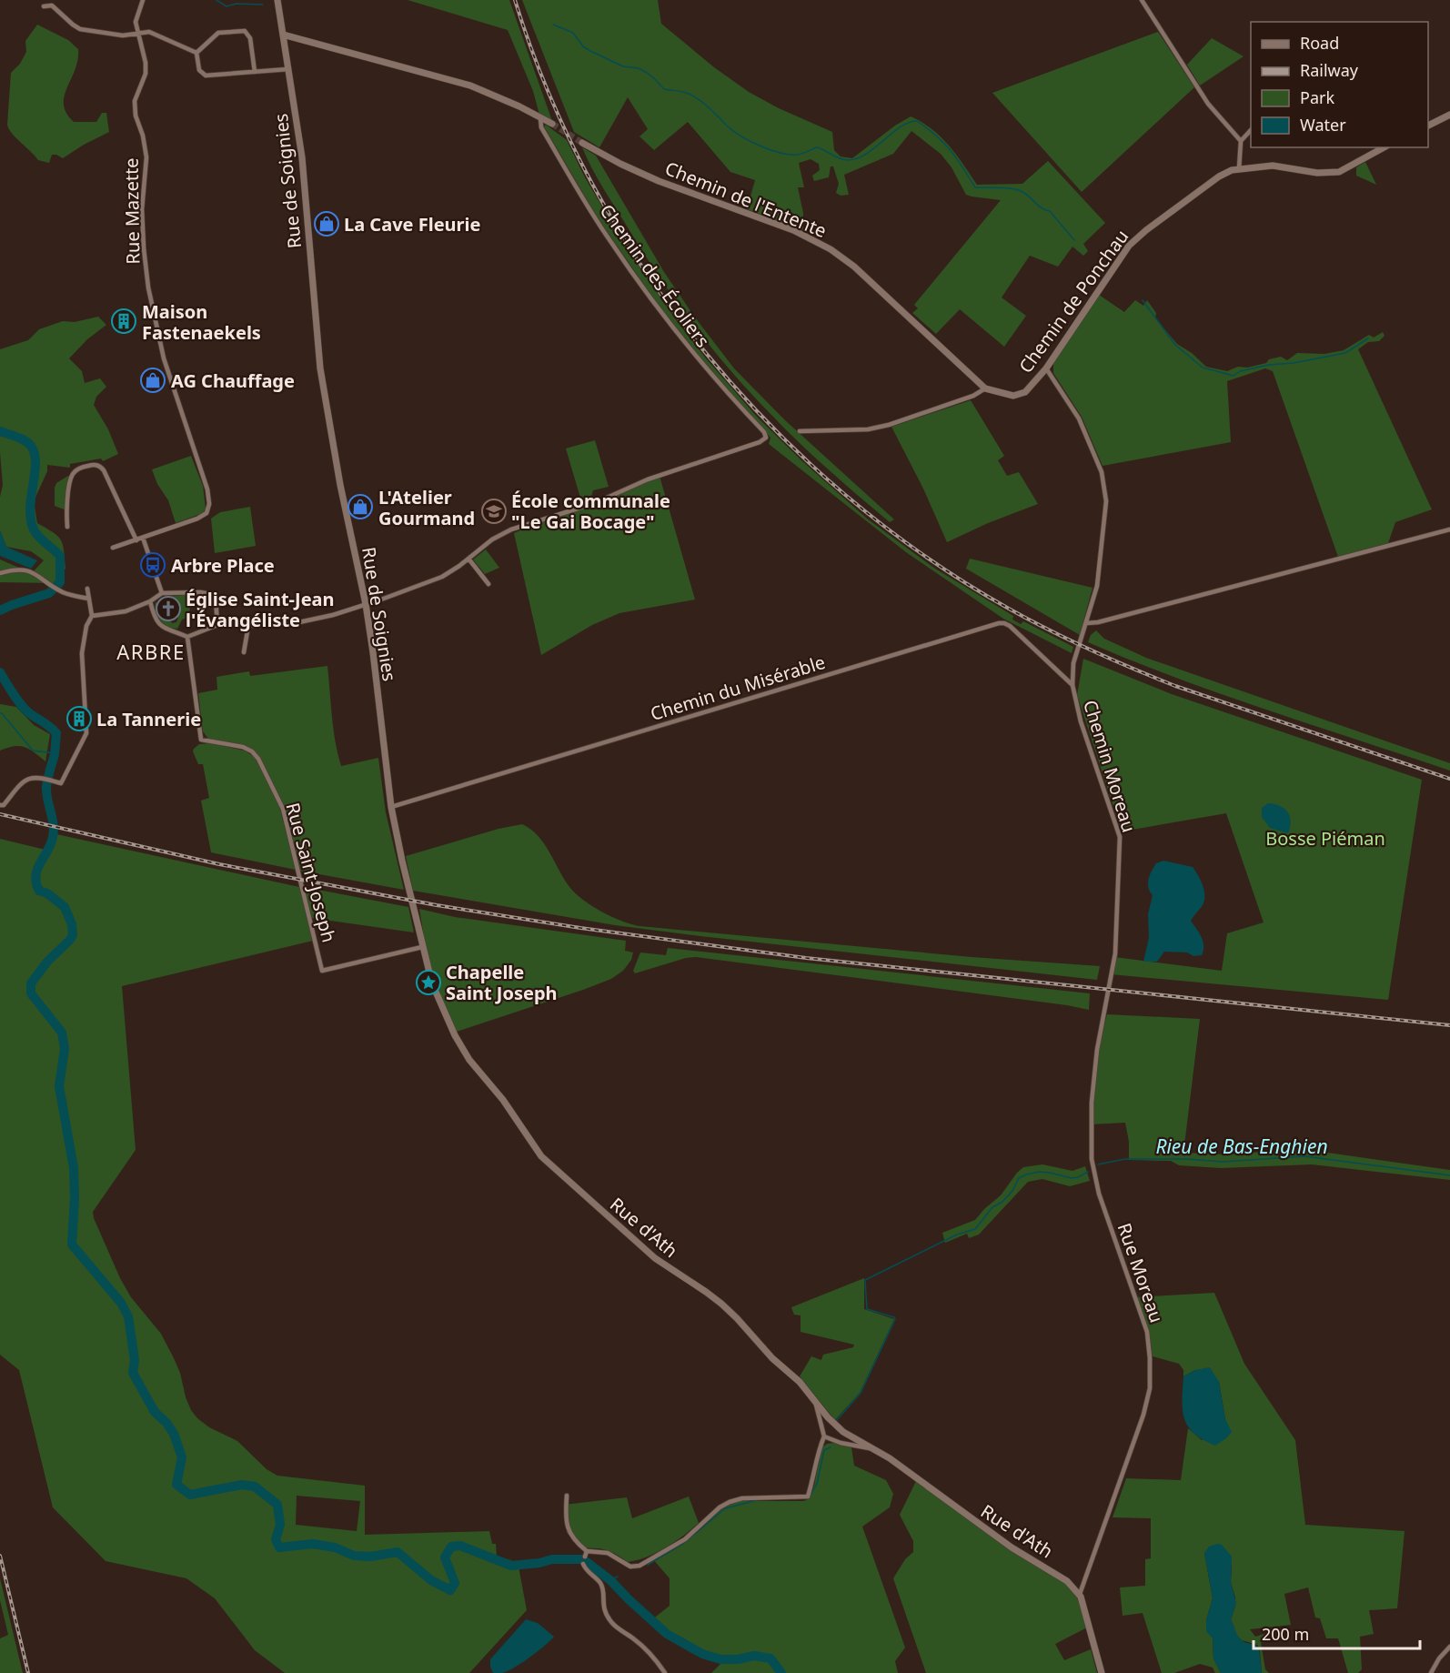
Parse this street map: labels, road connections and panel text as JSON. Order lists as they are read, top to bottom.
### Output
{
  "streets": {
    "street": [
      "Rue de Soignies",
      "Chemin de l'Entente",
      "Rue Mazette",
      "Chemin des Écoliers",
      "Chemin de Ponchau",
      "Chemin du Misérable",
      "Chemin Moreau",
      "Rue Saint-Joseph",
      "Rue d'Ath",
      "Rue Moreau"
    ]
  },
  "crossings": [
    ["Rue de Soignies", "Chemin du Misérable"],
    ["Rue de Soignies", "Rue Saint-Joseph"],
    ["Rue de Soignies", "Rue d'Ath"],
    ["Chemin de l'Entente", "Chemin de Ponchau"],
    ["Chemin de Ponchau", "Chemin Moreau"],
    ["Chemin du Misérable", "Chemin Moreau"],
    ["Chemin Moreau", "Rue Moreau"],
    ["Rue d'Ath", "Rue Moreau"]
  ],
  "districts": ["ARBRE"],
  "water": ["Rieu de Bas-Enghien"],
  "parks": ["Bosse Piéman"],
  "places": {
    "shop": ["La Cave Fleurie", "AG Chauffage", "L'Atelier Gourmand"],
    "building": ["Maison Fastenaekels", "La Tannerie"],
    "school or university": ["École communale \"Le Gai Bocage\""],
    "bus stop": ["Arbre Place"],
    "church": ["Église Saint-Jean l'Évangéliste"],
    "place": ["Chapelle Saint Joseph"]
  },
  "legend": [
    "Road",
    "Railway",
    "Park",
    "Water"
  ],
  "scale_bar": "200 m"
}
